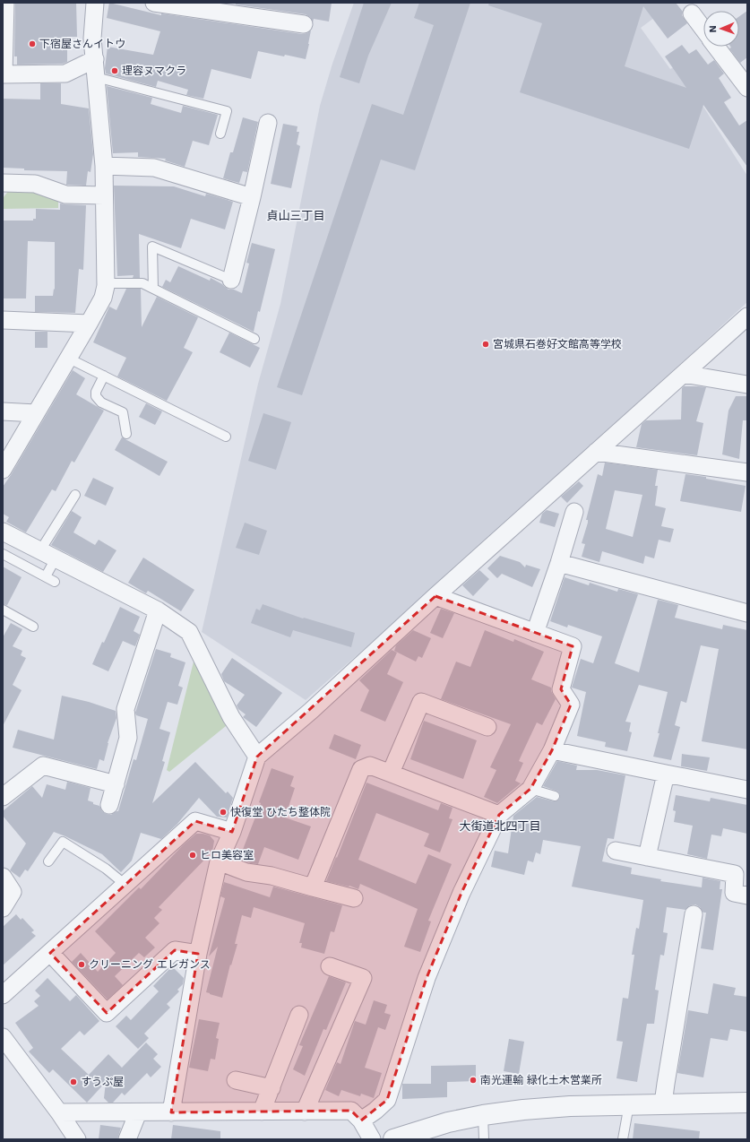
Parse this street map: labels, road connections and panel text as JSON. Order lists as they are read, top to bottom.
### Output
{
  "districts": ["貞山三丁目", "大街道北四丁目"],
  "places": [
    "下宿屋さんイトウ",
    "理容ヌマクラ",
    "宮城県石巻好文館高等学校",
    "快復堂 ひたち整体院",
    "ヒロ美容室",
    "クリーニング エレガンス",
    "南光運輸 緑化土木営業所",
    "すうぷ屋"
  ],
  "north": "left"
}
